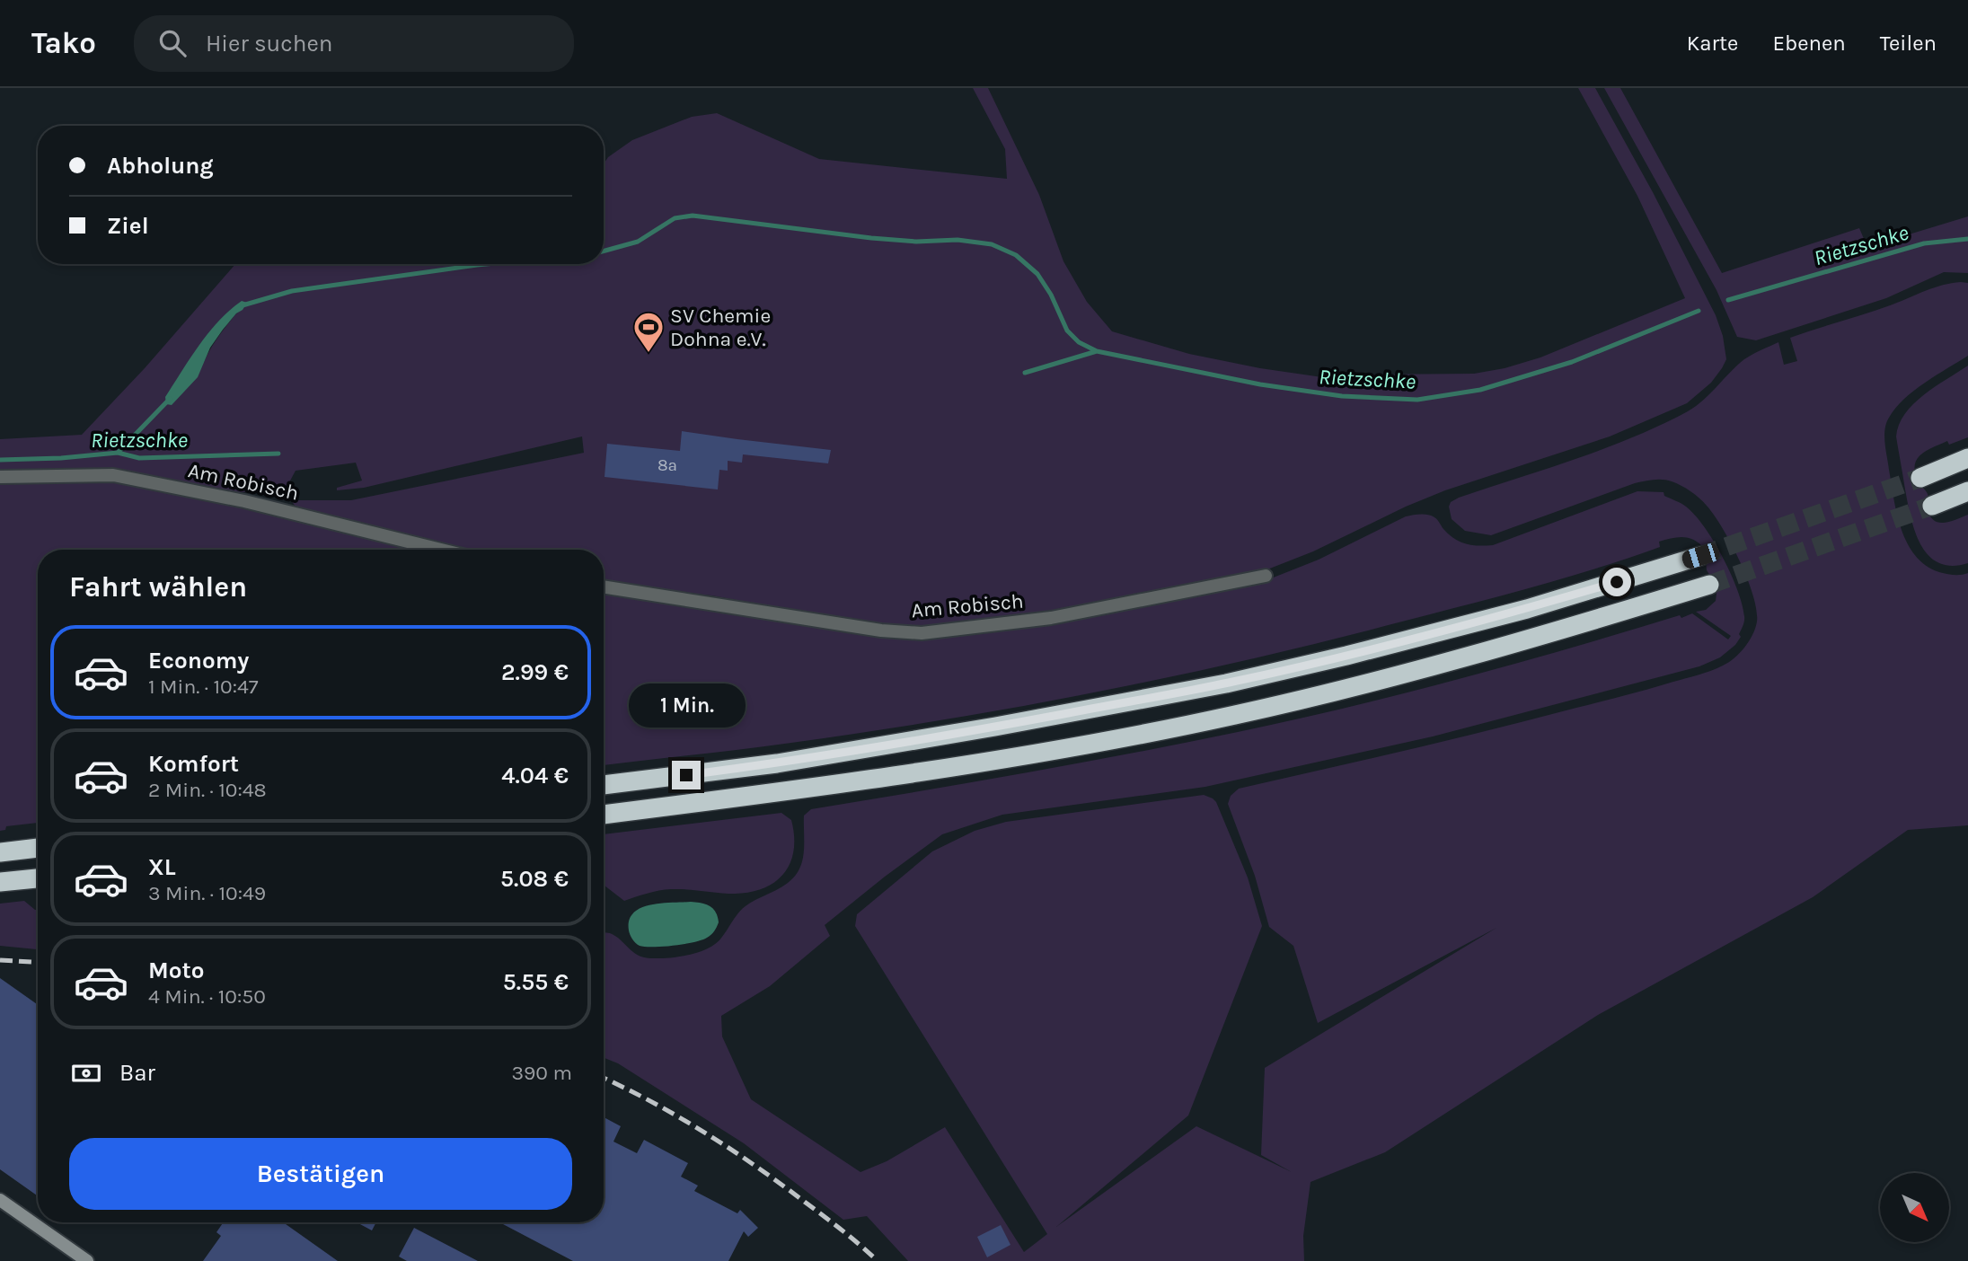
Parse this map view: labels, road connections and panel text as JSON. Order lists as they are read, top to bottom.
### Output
{
  "streets": {
    "street": ["Am Robisch"]
  },
  "water": ["Rietzschke"],
  "places": {
    "sports": ["SV Chemie Dohna e.V."]
  },
  "house_numbers": ["8a"],
  "north": "bottom right",
  "page": {
    "header": "Tako",
    "search": "Hier suchen",
    "nav": ["Karte", "Ebenen", "Teilen"],
    "banner": ["Abholung", "Ziel"],
    "heading": "Fahrt wählen",
    "list": [
      {
        "name": "Economy",
        "note": "1 Min. · 10:47",
        "value": "2.99 €"
      },
      {
        "name": "Komfort",
        "note": "2 Min. · 10:48",
        "value": "4.04 €"
      },
      {
        "name": "XL",
        "note": "3 Min. · 10:49",
        "value": "5.08 €"
      },
      {
        "name": "Moto",
        "note": "4 Min. · 10:50",
        "value": "5.55 €"
      }
    ],
    "bubble": "1 Min.",
    "pay": ["Bar", "390 m"],
    "buttons": "Bestätigen"
  }
}
